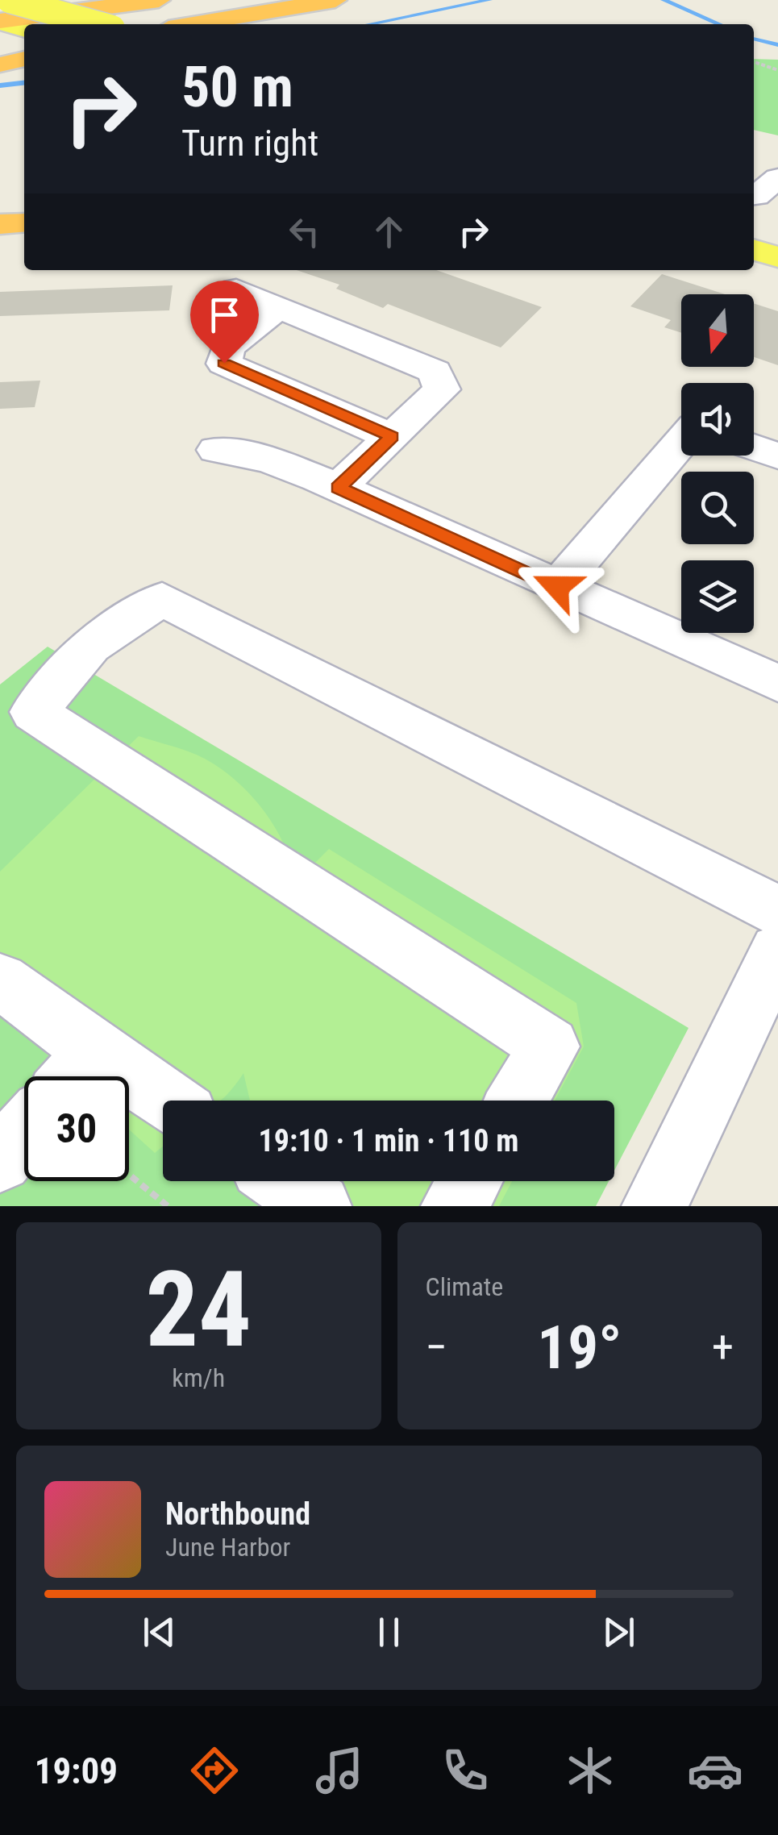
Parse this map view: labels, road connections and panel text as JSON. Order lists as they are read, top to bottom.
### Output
{
  "north": "bottom",
  "page": {
    "turn": ["50 m", "Turn right"],
    "limit": "30",
    "trip": "19:10 · 1 min · 110 m",
    "tile": [
      ["24", "km/h"],
      "Climate"
    ],
    "heat": ["−", "19°", "+"],
    "song": ["Northbound", "June Harbor"],
    "tabs": "19:09"
  }
}
